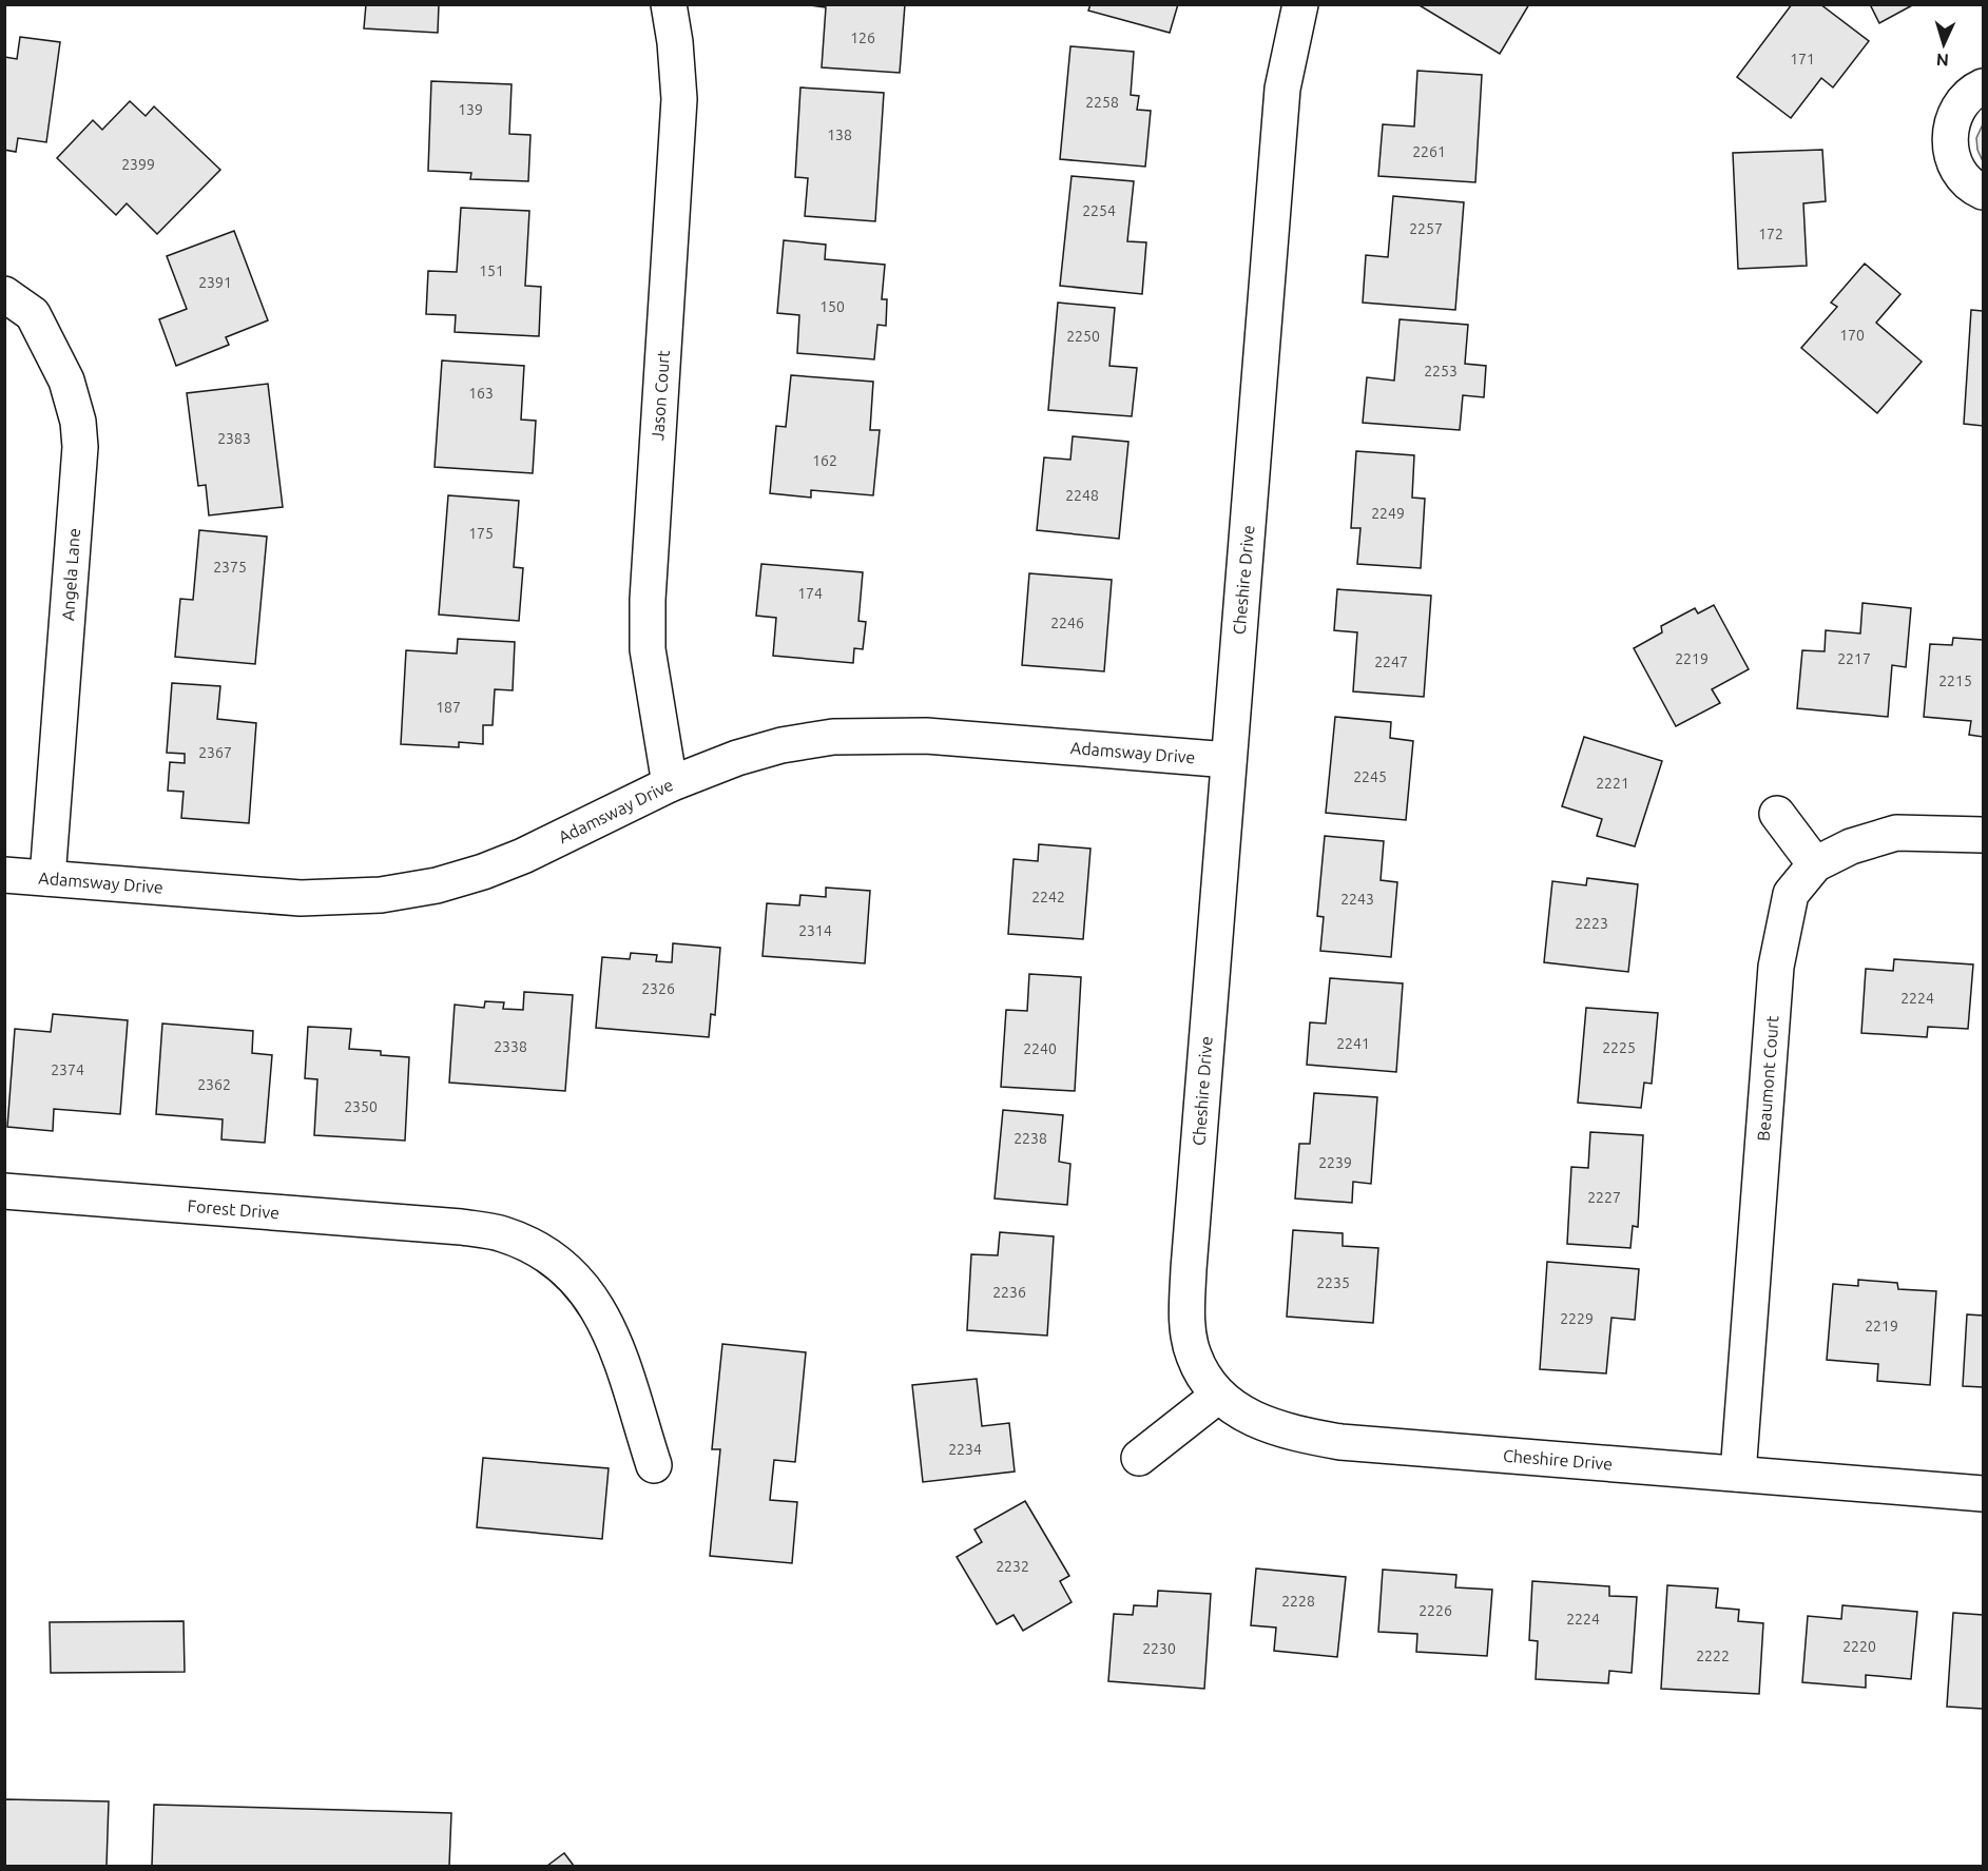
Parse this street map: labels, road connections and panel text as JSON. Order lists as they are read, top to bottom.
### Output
{
  "streets": {
    "street": [
      "Jason Court",
      "Angela Lane",
      "Cheshire Drive",
      "Adamsway Drive",
      "Beaumont Court",
      "Forest Drive"
    ]
  },
  "crossings": [
    ["Jason Court", "Adamsway Drive"],
    ["Angela Lane", "Adamsway Drive"],
    ["Cheshire Drive", "Adamsway Drive"],
    ["Cheshire Drive", "Beaumont Court"]
  ],
  "house_numbers": [
    "126",
    "171",
    "2258",
    "139",
    "138",
    "2261",
    "2399",
    "2254",
    "2257",
    "172",
    "151",
    "2391",
    "150",
    "170",
    "2250",
    "2253",
    "163",
    "2383",
    "162",
    "2248",
    "2249",
    "175",
    "2375",
    "174",
    "2246",
    "2219",
    "2217",
    "2247",
    "2215",
    "187",
    "2367",
    "2245",
    "2221",
    "2242",
    "2243",
    "2223",
    "2314",
    "2326",
    "2224",
    "2241",
    "2338",
    "2225",
    "2240",
    "2374",
    "2362",
    "2350",
    "2238",
    "2239",
    "2227",
    "2235",
    "2236",
    "2229",
    "2219",
    "2234",
    "2232",
    "2228",
    "2226",
    "2224",
    "2220",
    "2230",
    "2222"
  ],
  "north": "bottom"
}
